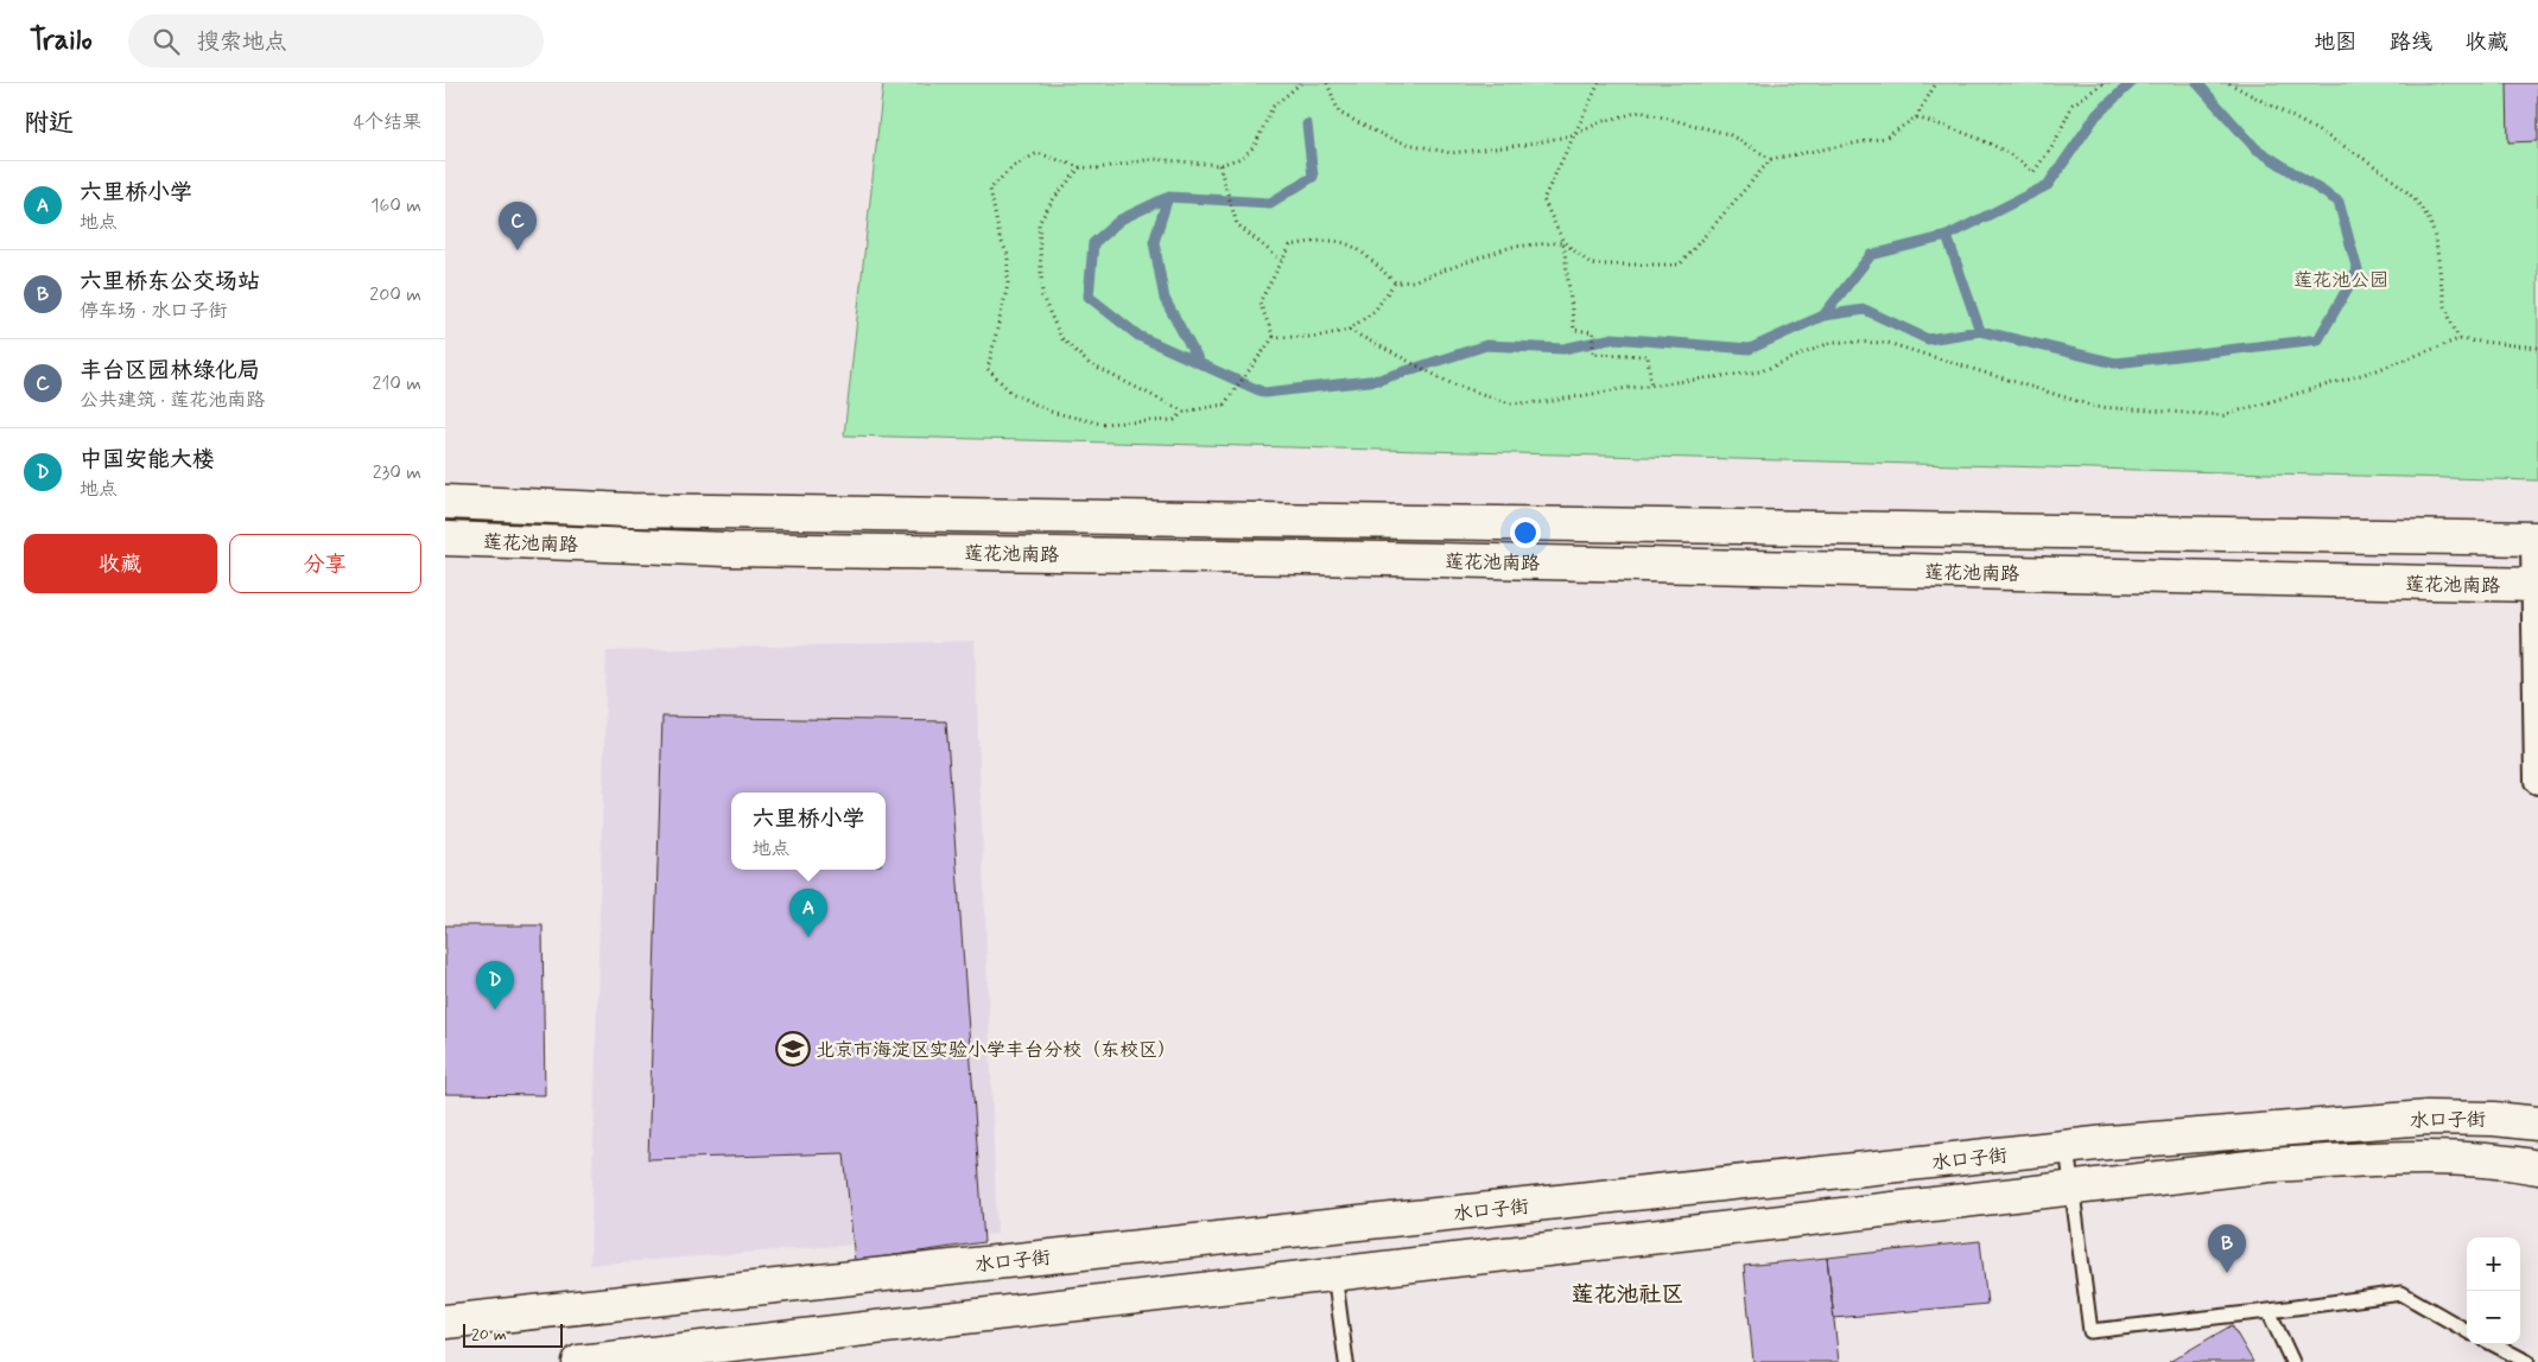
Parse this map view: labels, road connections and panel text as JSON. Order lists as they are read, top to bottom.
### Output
{
  "streets": {
    "street": ["莲花池南路", "水口子街"]
  },
  "districts": ["莲花池社区"],
  "parks": ["莲花池公园"],
  "places": {
    "school or university": ["北京市海淀区实验小学丰台分校（东校区）"]
  },
  "scale_bar": "20 m",
  "page": {
    "header": "Trailo",
    "search": "搜索地点",
    "nav": ["地图", "路线", "收藏"],
    "heading": ["附近", "4个结果"],
    "list": [
      {
        "mark": "A",
        "name": "六里桥小学",
        "note": "地点",
        "value": "160 m"
      },
      {
        "mark": "B",
        "name": "六里桥东公交场站",
        "note": "停车场 · 水口子街",
        "value": "200 m"
      },
      {
        "mark": "C",
        "name": "丰台区园林绿化局",
        "note": "公共建筑 · 莲花池南路",
        "value": "210 m"
      },
      {
        "mark": "D",
        "name": "中国安能大楼",
        "note": "地点",
        "value": "230 m"
      }
    ],
    "pins": [
      "C",
      "A",
      "D",
      "B"
    ],
    "buttons": ["收藏", "分享"],
    "popup": ["六里桥小学", "地点"],
    "map_buttons": ["+", "−"],
    "scale": "20 m"
  }
}
